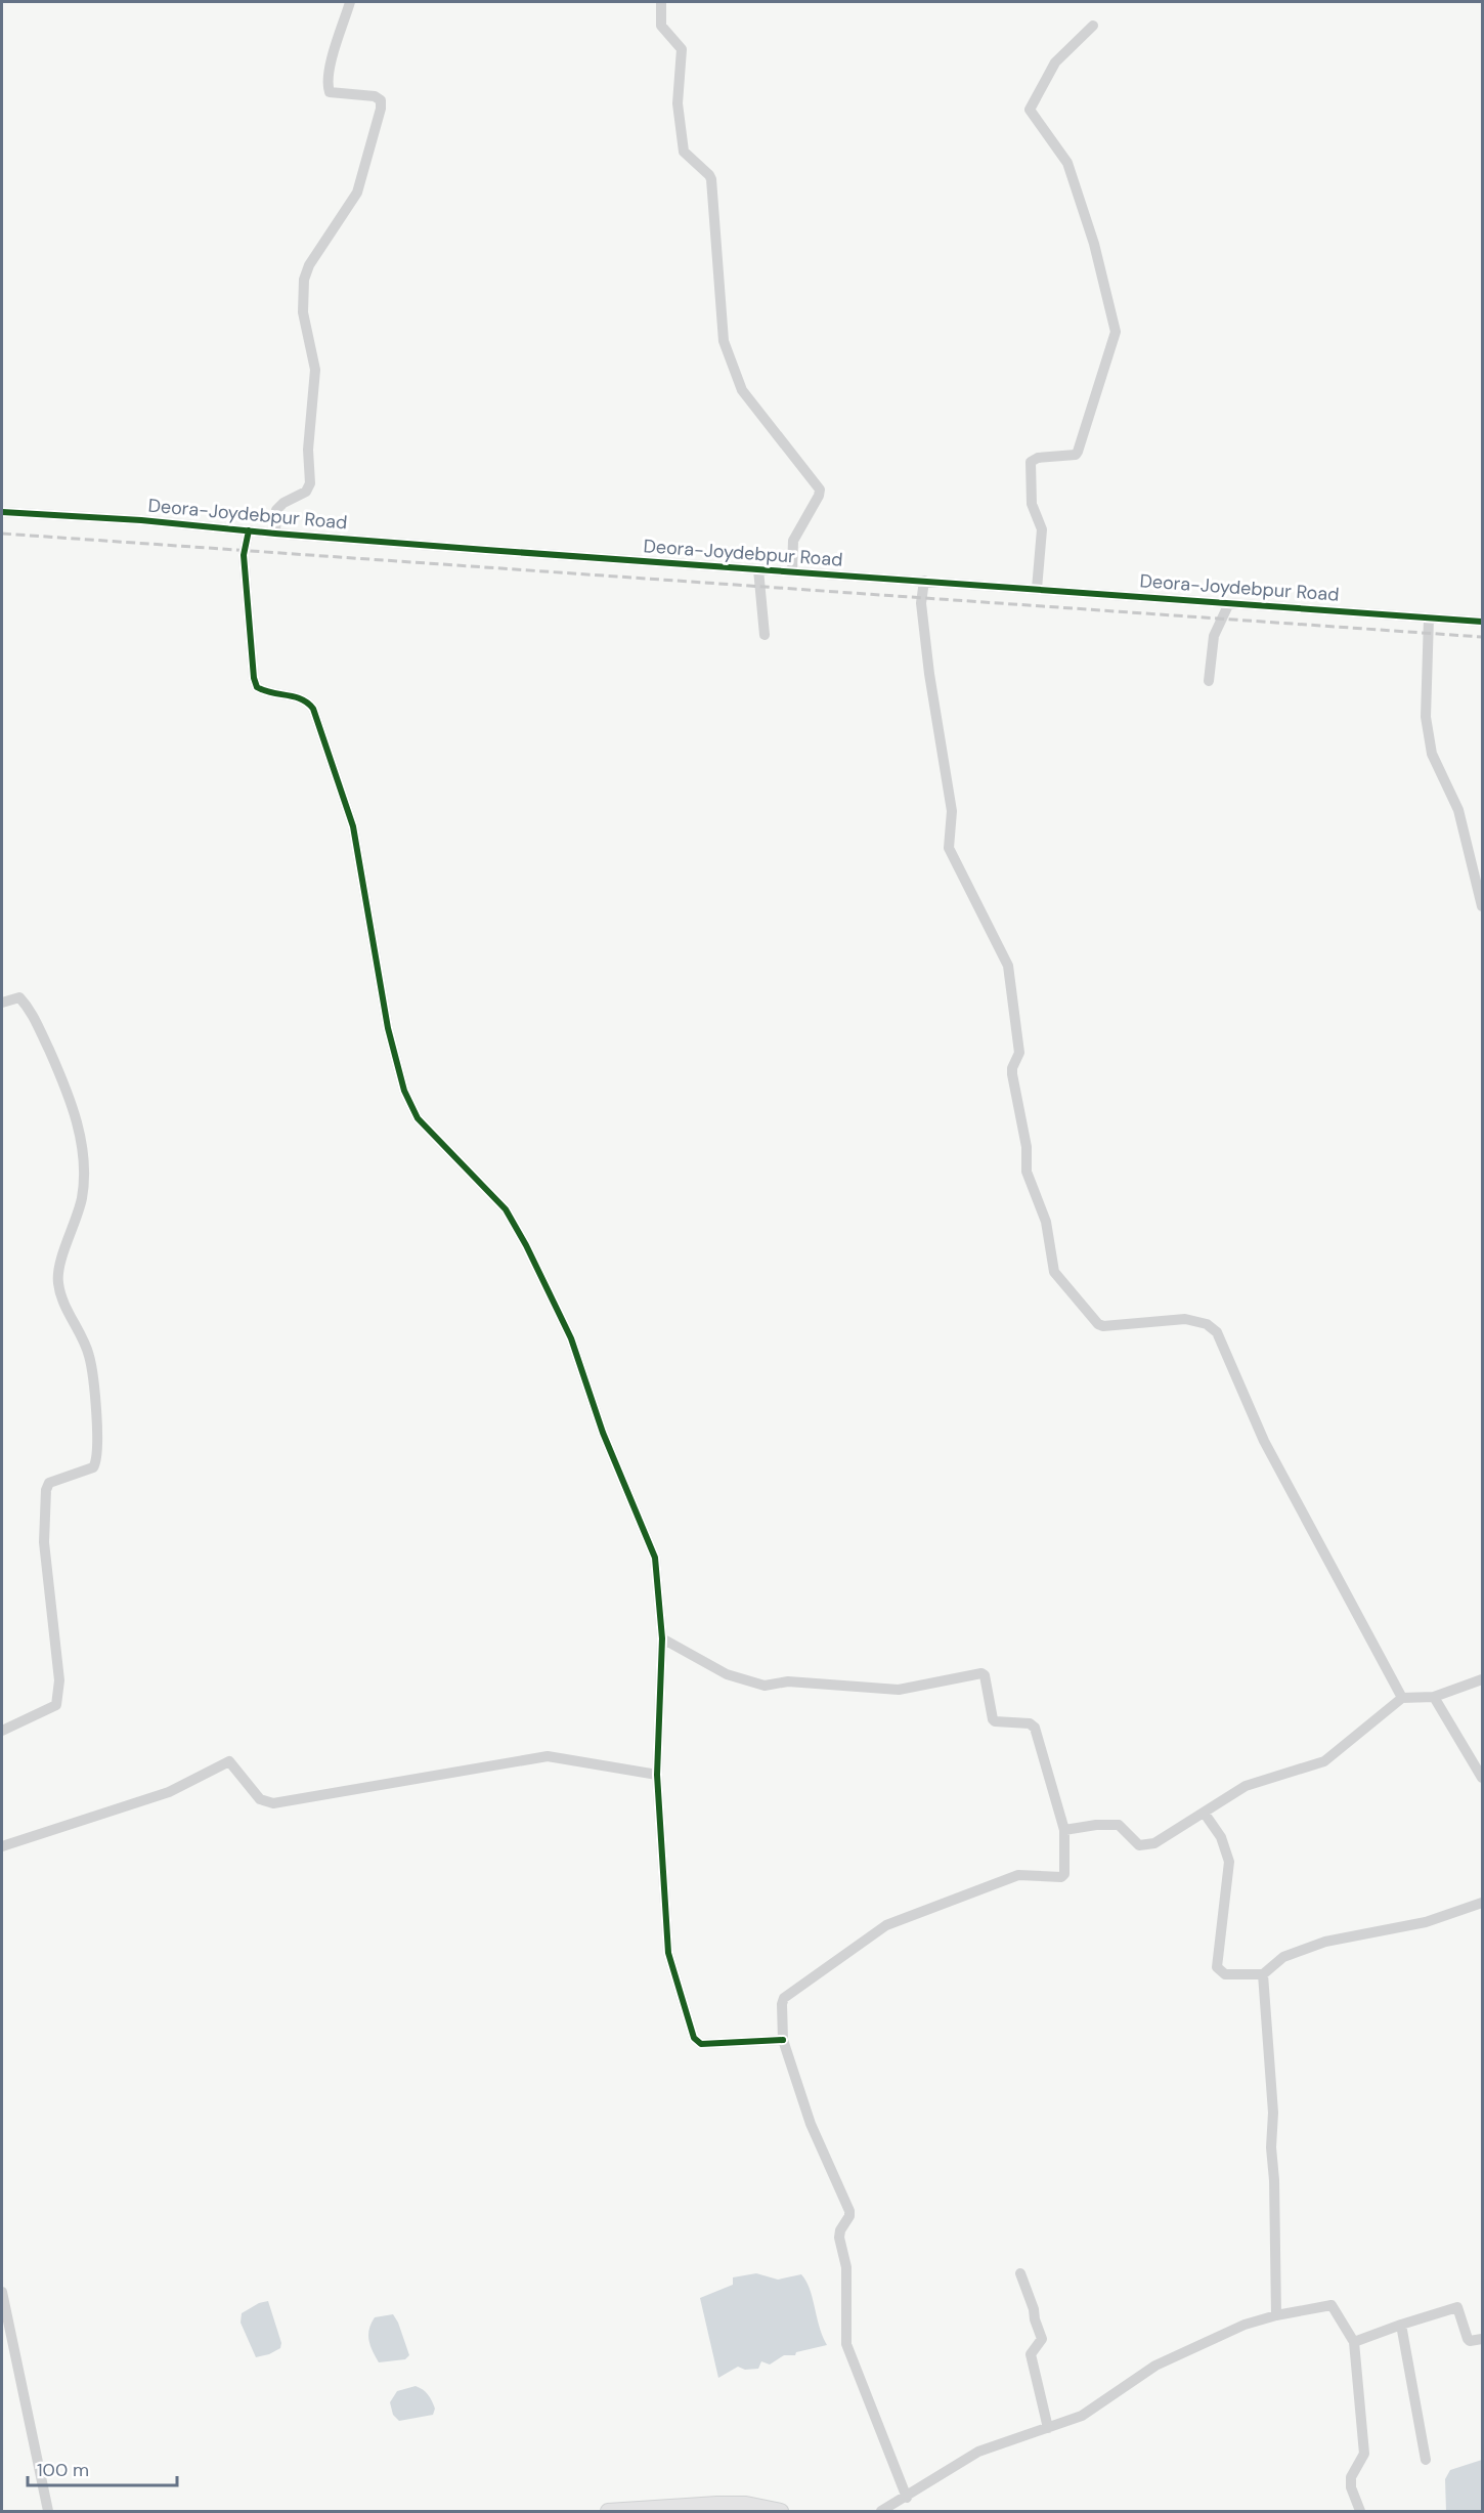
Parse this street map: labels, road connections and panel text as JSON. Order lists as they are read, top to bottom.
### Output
{
  "streets": {
    "street": ["Deora-Joydebpur Road"]
  },
  "scale_bar": "100 m"
}
